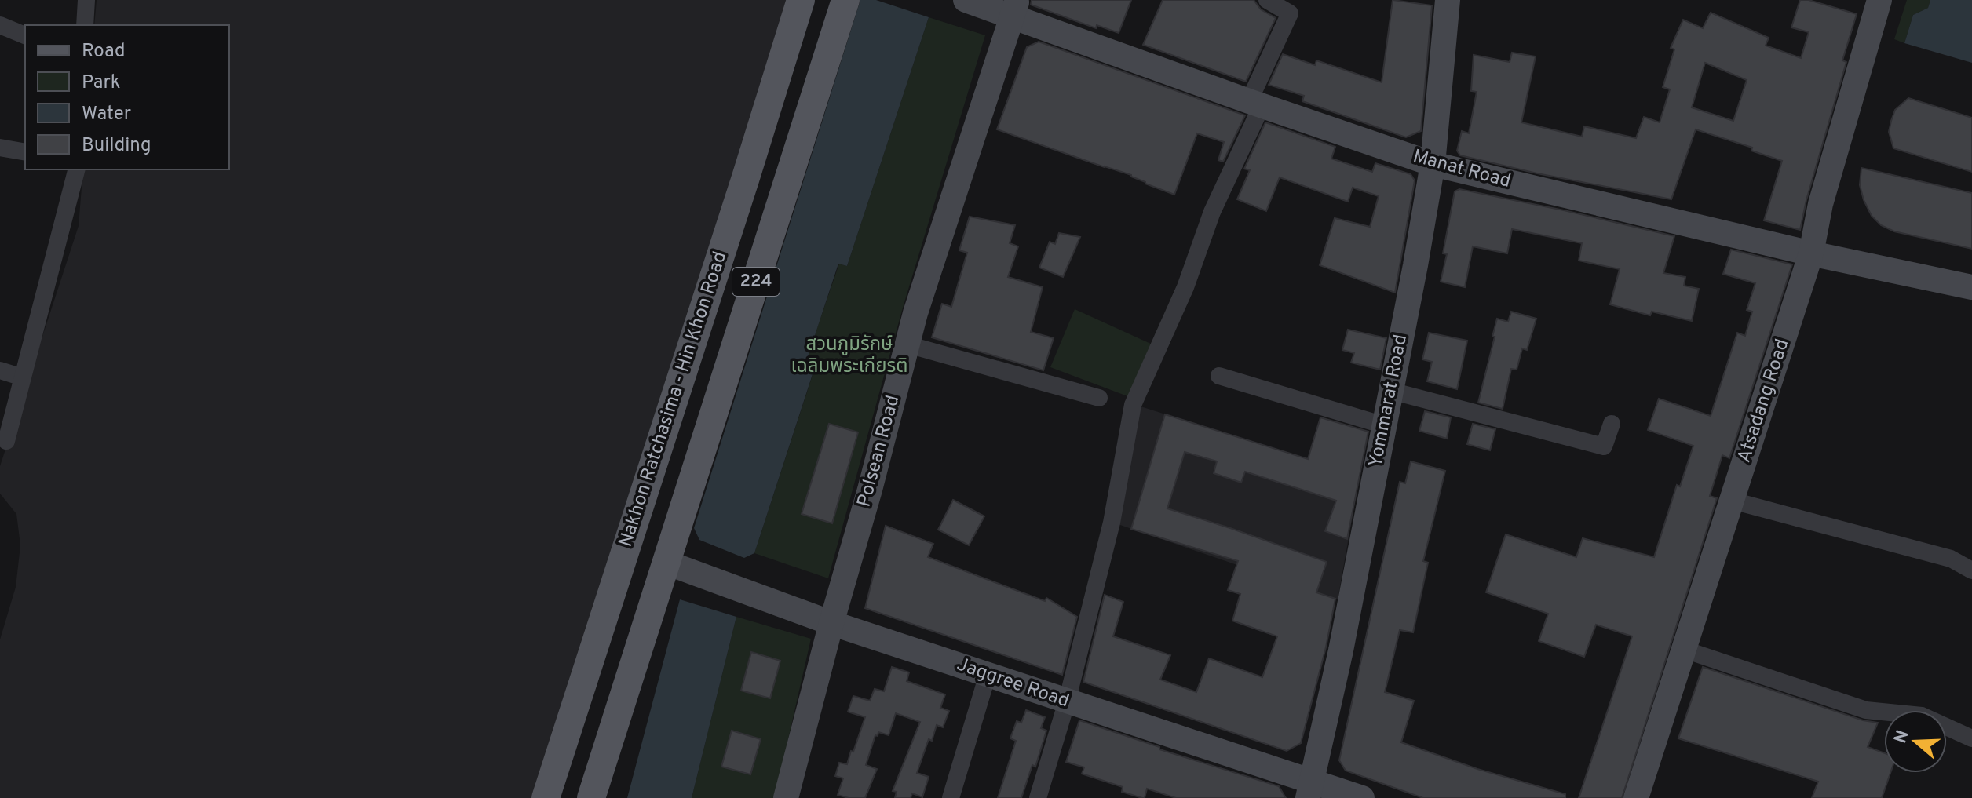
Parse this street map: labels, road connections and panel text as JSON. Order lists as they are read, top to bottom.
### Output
{
  "streets": {
    "main road": ["224", "Nakhon Ratchasima - Hin Khon Road"],
    "street": [
      "Manat Road",
      "Yommarat Road",
      "Atsadang Road",
      "Polsean Road",
      "Jaggree Road"
    ]
  },
  "crossings": [
    ["Manat Road", "Yommarat Road"],
    ["Manat Road", "Atsadang Road"],
    ["Manat Road", "Polsean Road"],
    ["224", "Jaggree Road"],
    ["Yommarat Road", "Jaggree Road"],
    ["Polsean Road", "Jaggree Road"]
  ],
  "parks": ["สวนภูมิรักษ์ เฉลิมพระเกียรติ"],
  "legend": [
    "Road",
    "Park",
    "Water",
    "Building"
  ],
  "north": "left"
}
